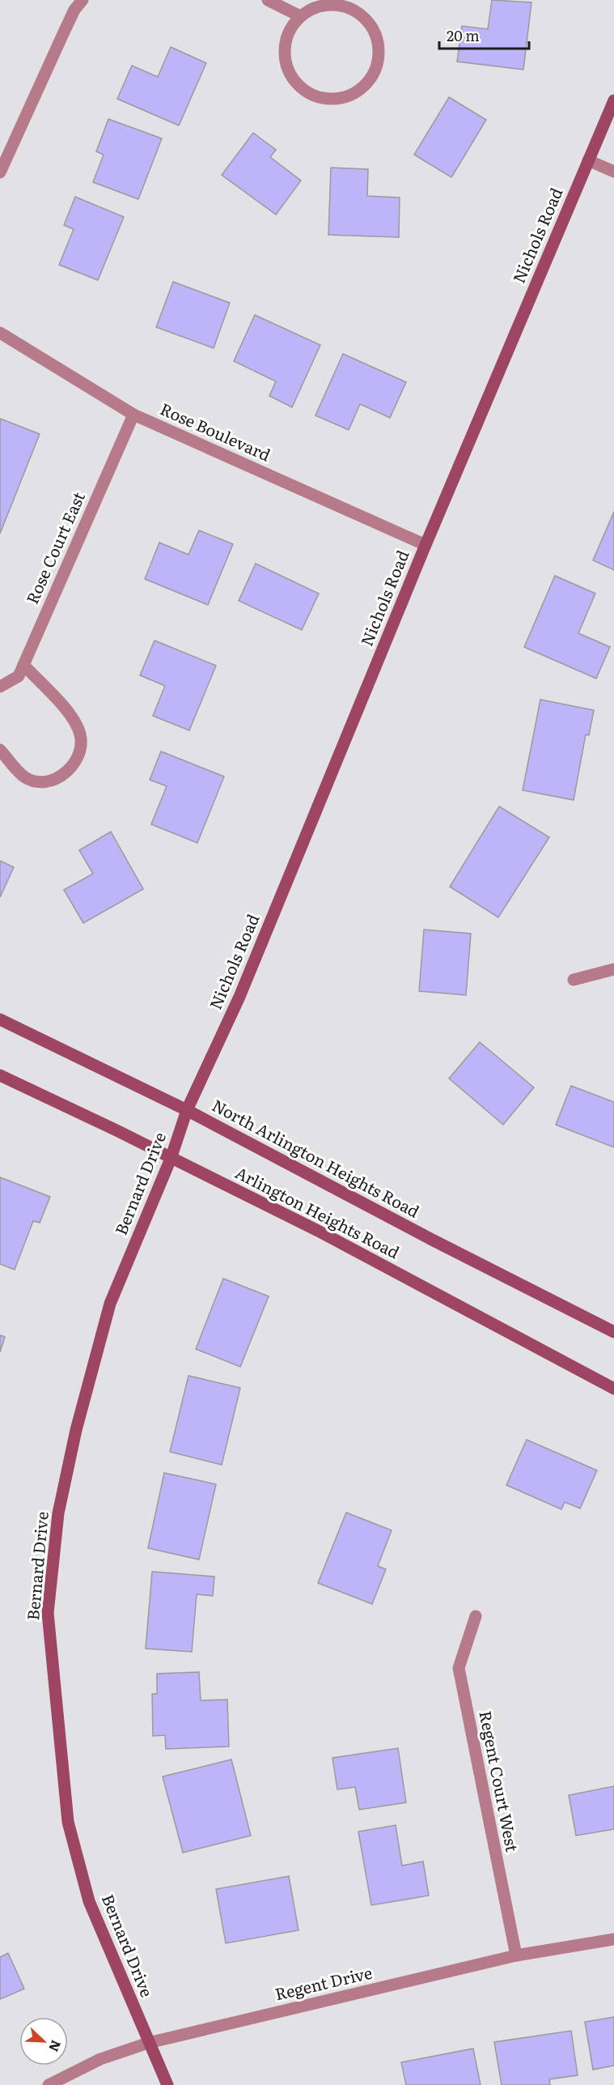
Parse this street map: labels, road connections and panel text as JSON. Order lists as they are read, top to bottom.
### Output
{
  "streets": {
    "street": [
      "Nichols Road",
      "Rose Boulevard",
      "Rose Court East",
      "North Arlington Heights Road",
      "Bernard Drive",
      "Arlington Heights Road",
      "Regent Court West",
      "Regent Drive"
    ]
  },
  "crossings": [
    ["Nichols Road", "Rose Boulevard"],
    ["Nichols Road", "North Arlington Heights Road"],
    ["Nichols Road", "Bernard Drive"],
    ["Rose Boulevard", "Rose Court East"],
    ["North Arlington Heights Road", "Bernard Drive"],
    ["Bernard Drive", "Arlington Heights Road"],
    ["Bernard Drive", "Regent Drive"],
    ["Regent Court West", "Regent Drive"]
  ],
  "scale_bar": "20 m",
  "north": "bottom right"
}
